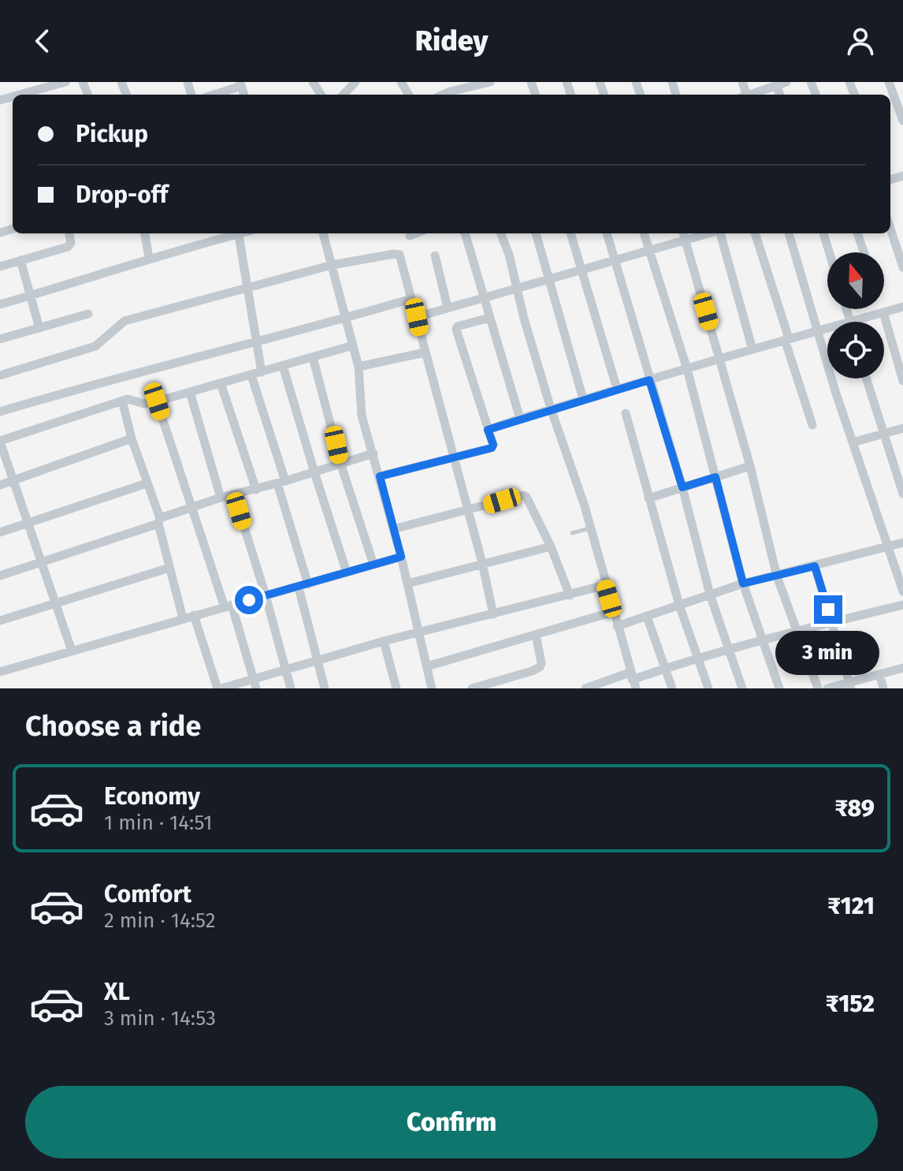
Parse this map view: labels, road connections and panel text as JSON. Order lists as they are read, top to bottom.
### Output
{
  "north": "top",
  "page": {
    "header": "Ridey",
    "banner": ["Pickup", "Drop-off"],
    "bubble": "3 min",
    "heading": "Choose a ride",
    "list": [
      {
        "name": "Economy",
        "note": "1 min · 14:51",
        "value": "₹89"
      },
      {
        "name": "Comfort",
        "note": "2 min · 14:52",
        "value": "₹121"
      },
      {
        "name": "XL",
        "note": "3 min · 14:53",
        "value": "₹152"
      }
    ],
    "buttons": "Confirm"
  }
}
